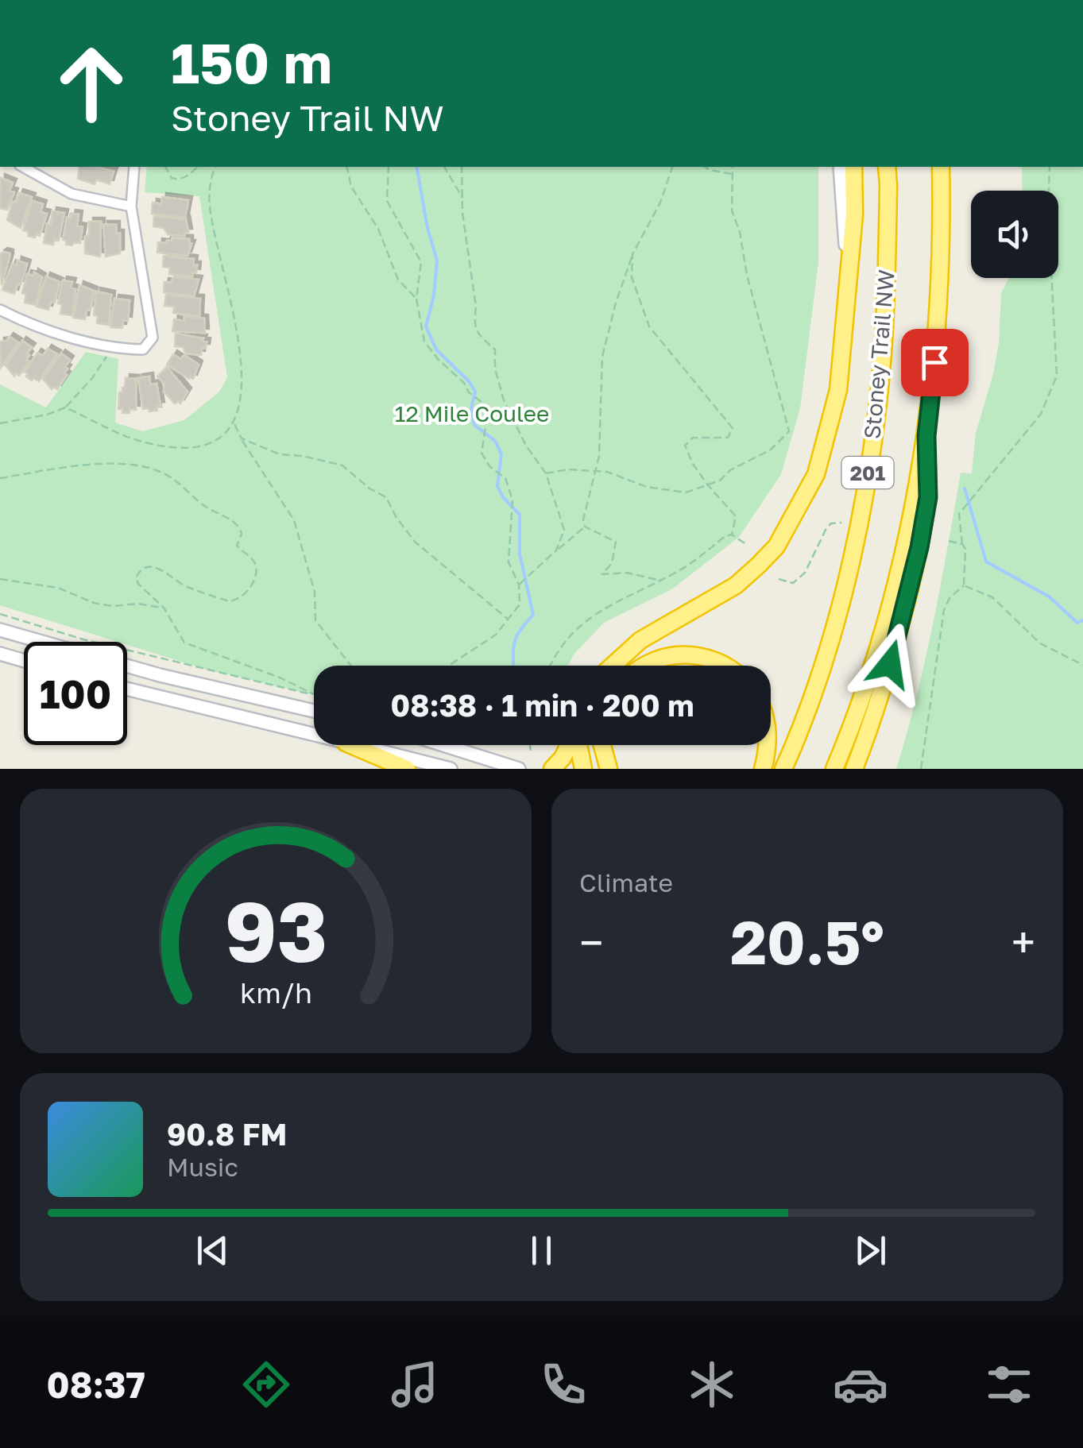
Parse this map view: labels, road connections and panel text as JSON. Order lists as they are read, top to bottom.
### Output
{
  "streets": {
    "highway": ["Stoney Trail NW", "201"]
  },
  "parks": ["12 Mile Coulee"],
  "page": {
    "turn": ["150 m", "Stoney Trail NW"],
    "limit": "100",
    "trip": "08:38 · 1 min · 200 m",
    "tile": "Climate",
    "heat": ["−", "20.5°", "+"],
    "song": ["90.8 FM", "Music"],
    "tabs": "08:37",
    "gauge": ["93", "km/h"]
  }
}
